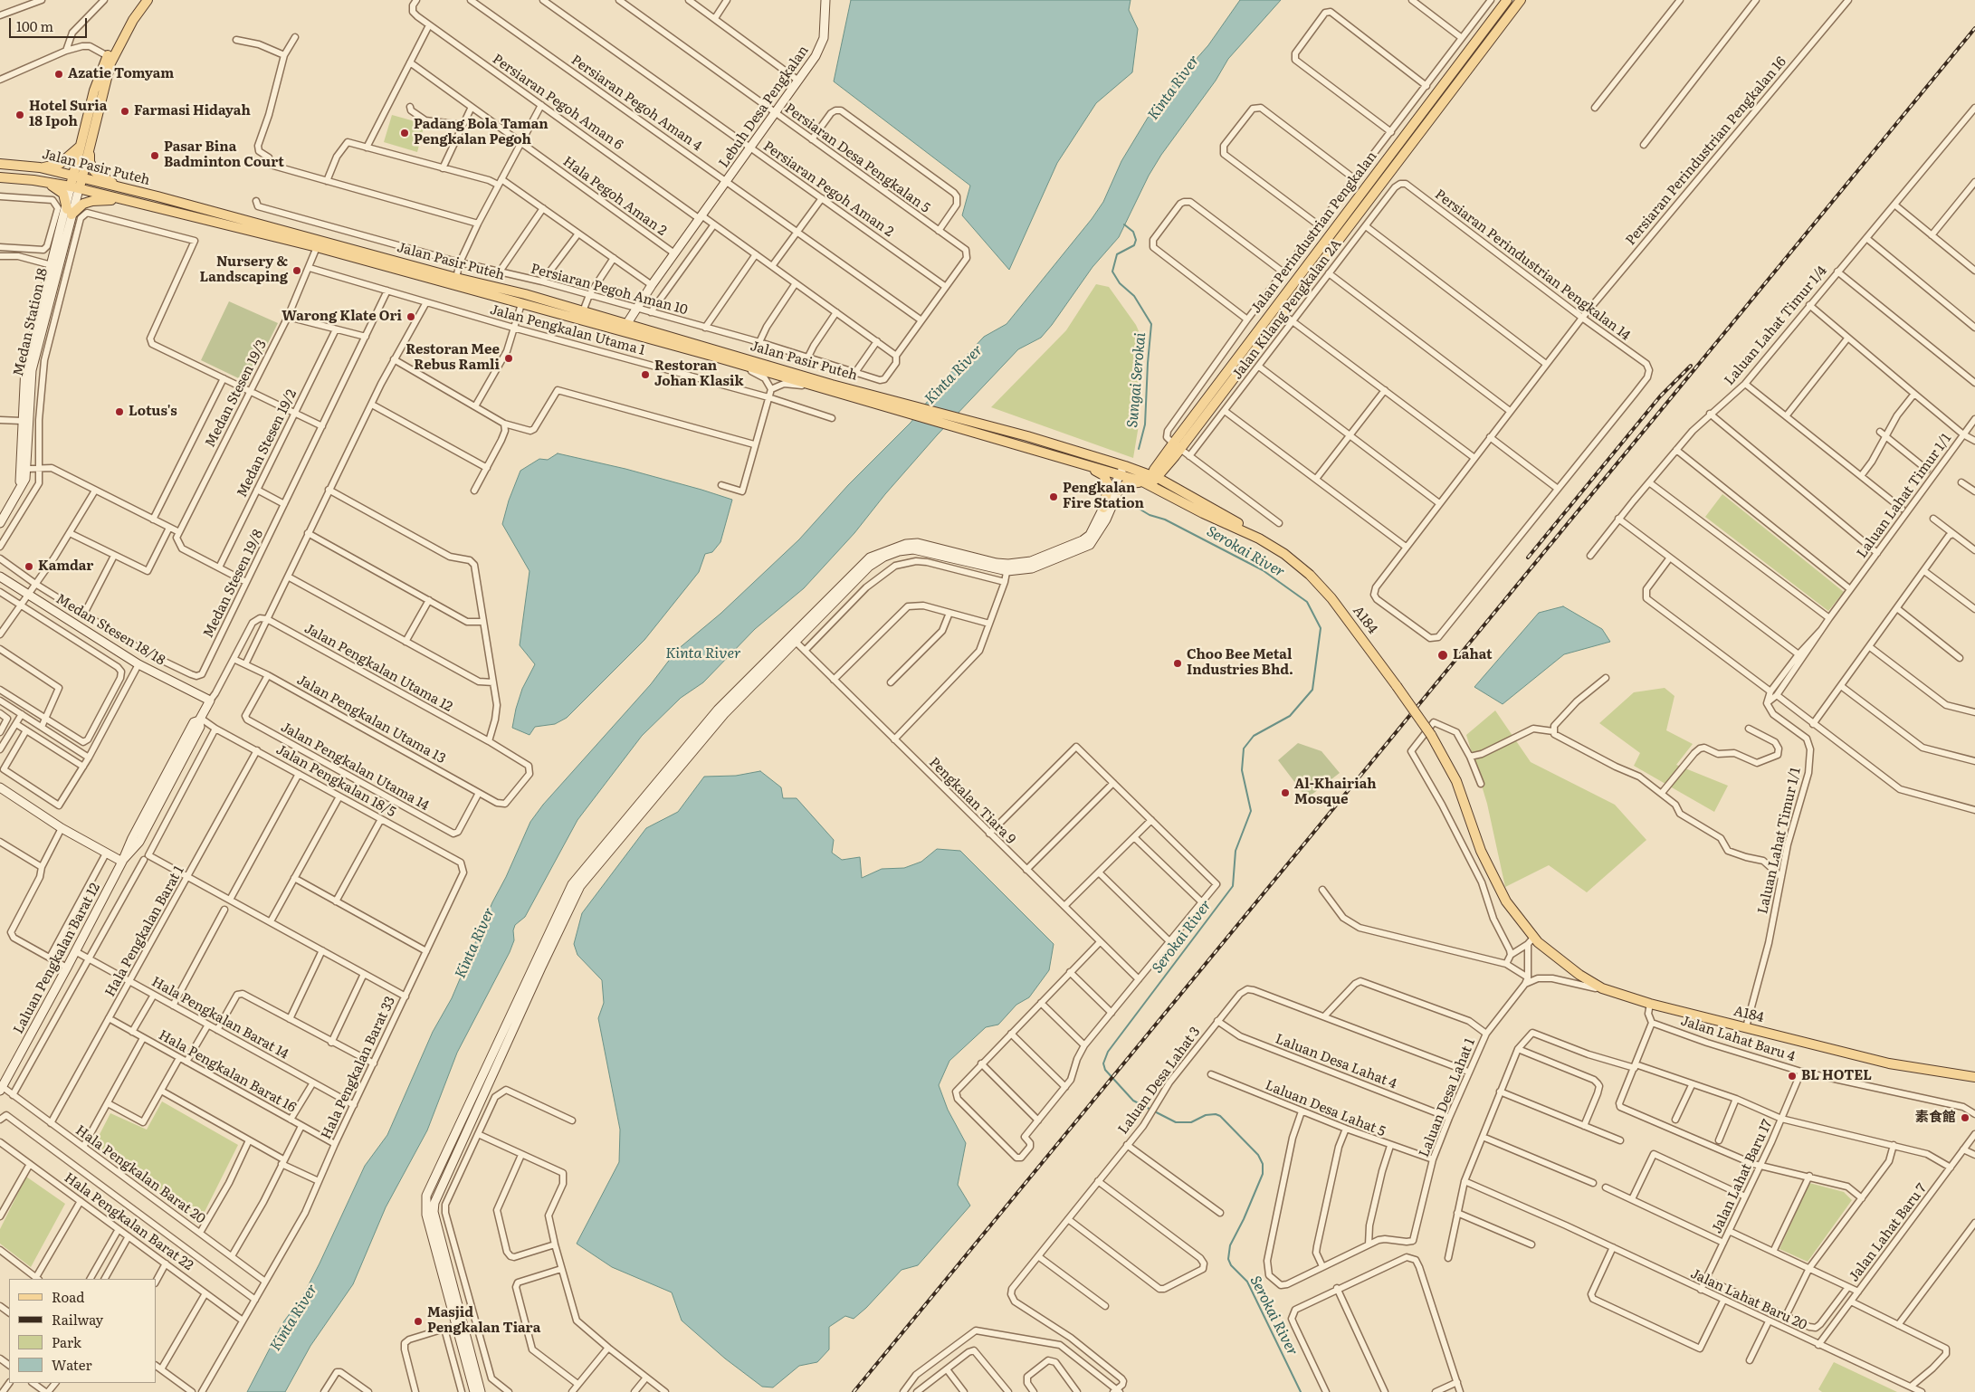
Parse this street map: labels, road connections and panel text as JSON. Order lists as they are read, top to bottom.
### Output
{
  "streets": {
    "main road": [
      "Jalan Pasir Puteh",
      "Jalan Perindustrian Pengkalan",
      "Medan Station 18",
      "A184"
    ],
    "street": [
      "Persiaran Pegoh Aman 6",
      "Persiaran Pegoh Aman 4",
      "Lebuh Desa Pengkalan",
      "Persiaran Perindustrian Pengkalan 16",
      "Persiaran Desa Pengkalan 5",
      "Persiaran Pegoh Aman 2",
      "Hala Pegoh Aman 2",
      "Persiaran Perindustrian Pengkalan 14",
      "Persiaran Pegoh Aman 10",
      "Jalan Kilang Pengkalan 2A",
      "Laluan Lahat Timur 1/4",
      "Jalan Pengkalan Utama 1",
      "Medan Stesen 19/3",
      "Medan Stesen 19/2",
      "Laluan Lahat Timur 1/1",
      "Medan Stesen 19/8",
      "Medan Stesen 18/18",
      "Jalan Pengkalan Utama 12",
      "Jalan Pengkalan Utama 13",
      "Jalan Pengkalan Utama 14",
      "Jalan Pengkalan 18/5",
      "Pengkalan Tiara 9",
      "Hala Pengkalan Barat 1",
      "Laluan Pengkalan Barat 12",
      "Hala Pengkalan Barat 14",
      "Jalan Lahat Baru 4",
      "Laluan Desa Lahat 4",
      "Hala Pengkalan Barat 33",
      "Hala Pengkalan Barat 16",
      "Laluan Desa Lahat 3",
      "Laluan Desa Lahat 1",
      "Laluan Desa Lahat 5",
      "Hala Pengkalan Barat 20",
      "Jalan Lahat Baru 17",
      "Hala Pengkalan Barat 22",
      "Jalan Lahat Baru 7",
      "Jalan Lahat Baru 20"
    ]
  },
  "crossings": [
    ["Persiaran Pegoh Aman 6", "Lebuh Desa Pengkalan"],
    ["Persiaran Pegoh Aman 6", "Persiaran Pegoh Aman 10"],
    ["Persiaran Pegoh Aman 4", "Lebuh Desa Pengkalan"],
    ["Lebuh Desa Pengkalan", "Persiaran Desa Pengkalan 5"],
    ["Lebuh Desa Pengkalan", "Jalan Pasir Puteh"],
    ["Lebuh Desa Pengkalan", "Persiaran Pegoh Aman 2"],
    ["Lebuh Desa Pengkalan", "Hala Pegoh Aman 2"],
    ["Lebuh Desa Pengkalan", "Persiaran Pegoh Aman 10"],
    ["Persiaran Perindustrian Pengkalan 16", "Persiaran Perindustrian Pengkalan 14"],
    ["Persiaran Desa Pengkalan 5", "Persiaran Pegoh Aman 2"],
    ["Jalan Pasir Puteh", "Medan Station 18"],
    ["Jalan Pasir Puteh", "Medan Stesen 19/3"],
    ["Persiaran Perindustrian Pengkalan 14", "Jalan Kilang Pengkalan 2A"],
    ["Jalan Pengkalan Utama 1", "Medan Stesen 19/3"],
    ["Jalan Pengkalan Utama 1", "Medan Stesen 19/8"],
    ["Laluan Lahat Timur 1/1", "A184"],
    ["A184", "Laluan Desa Lahat 1"],
    ["Medan Stesen 18/18", "Laluan Pengkalan Barat 12"],
    ["Jalan Pengkalan Utama 12", "Jalan Pengkalan Utama 13"],
    ["Jalan Pengkalan Utama 13", "Jalan Pengkalan Utama 14"],
    ["Jalan Pengkalan 18/5", "Hala Pengkalan Barat 1"],
    ["Jalan Pengkalan 18/5", "Laluan Pengkalan Barat 12"],
    ["Jalan Pengkalan 18/5", "Hala Pengkalan Barat 33"],
    ["Hala Pengkalan Barat 1", "Hala Pengkalan Barat 14"],
    ["Hala Pengkalan Barat 1", "Hala Pengkalan Barat 16"],
    ["Hala Pengkalan Barat 1", "Hala Pengkalan Barat 20"],
    ["Laluan Pengkalan Barat 12", "Hala Pengkalan Barat 14"],
    ["Laluan Pengkalan Barat 12", "Hala Pengkalan Barat 20"],
    ["Hala Pengkalan Barat 14", "Hala Pengkalan Barat 33"],
    ["Jalan Lahat Baru 4", "Jalan Lahat Baru 17"],
    ["Laluan Desa Lahat 4", "Laluan Desa Lahat 3"],
    ["Laluan Desa Lahat 4", "Laluan Desa Lahat 1"],
    ["Hala Pengkalan Barat 33", "Hala Pengkalan Barat 16"],
    ["Hala Pengkalan Barat 33", "Hala Pengkalan Barat 20"],
    ["Hala Pengkalan Barat 33", "Hala Pengkalan Barat 22"],
    ["Laluan Desa Lahat 3", "Laluan Desa Lahat 1"],
    ["Laluan Desa Lahat 1", "Laluan Desa Lahat 5"],
    ["Jalan Lahat Baru 17", "Jalan Lahat Baru 20"],
    ["Jalan Lahat Baru 7", "Jalan Lahat Baru 20"]
  ],
  "water": ["Kinta River", "Sungai Serokai", "Serokai River"],
  "places": [
    "Azatie Tomyam",
    "Farmasi Hidayah",
    "Hotel Suria 18 Ipoh",
    "Padang Bola Taman Pengkalan Pegoh",
    "Pasar Bina Badminton Court",
    "Nursery & Landscaping",
    "Warong Klate Ori",
    "Restoran Mee Rebus Ramli",
    "Restoran Johan Klasik",
    "Lotus's",
    "Pengkalan Fire Station",
    "Kamdar",
    "Lahat",
    "Choo Bee Metal Industries Bhd.",
    "Al-Khairiah Mosque",
    "BL HOTEL",
    "素食館",
    "Masjid Pengkalan Tiara"
  ],
  "legend": [
    "Road",
    "Railway",
    "Park",
    "Water"
  ],
  "scale_bar": "100 m"
}
